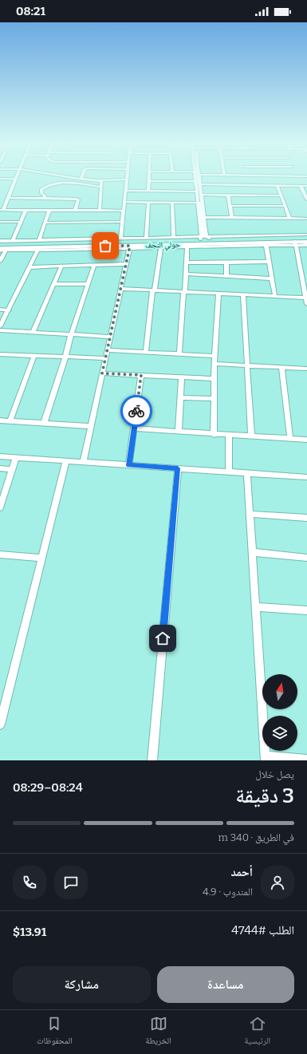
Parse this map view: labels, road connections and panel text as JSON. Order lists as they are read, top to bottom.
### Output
{
  "streets": {
    "main road": ["حولي النجف"]
  },
  "north": "top",
  "page": {
    "status": "08:21",
    "heading": ["3 دقيقة", "يصل خلال", "08:24–08:29"],
    "panel": [
      "أحمد",
      "المندوب · 4.9",
      "الطلب #4744",
      "$13.91"
    ],
    "bar": "في الطريق · 340 m",
    "buttons": ["مساعدة", "مشاركة"],
    "tabs": ["الرئيسية", "الخريطة", "المحفوظات"]
  }
}
